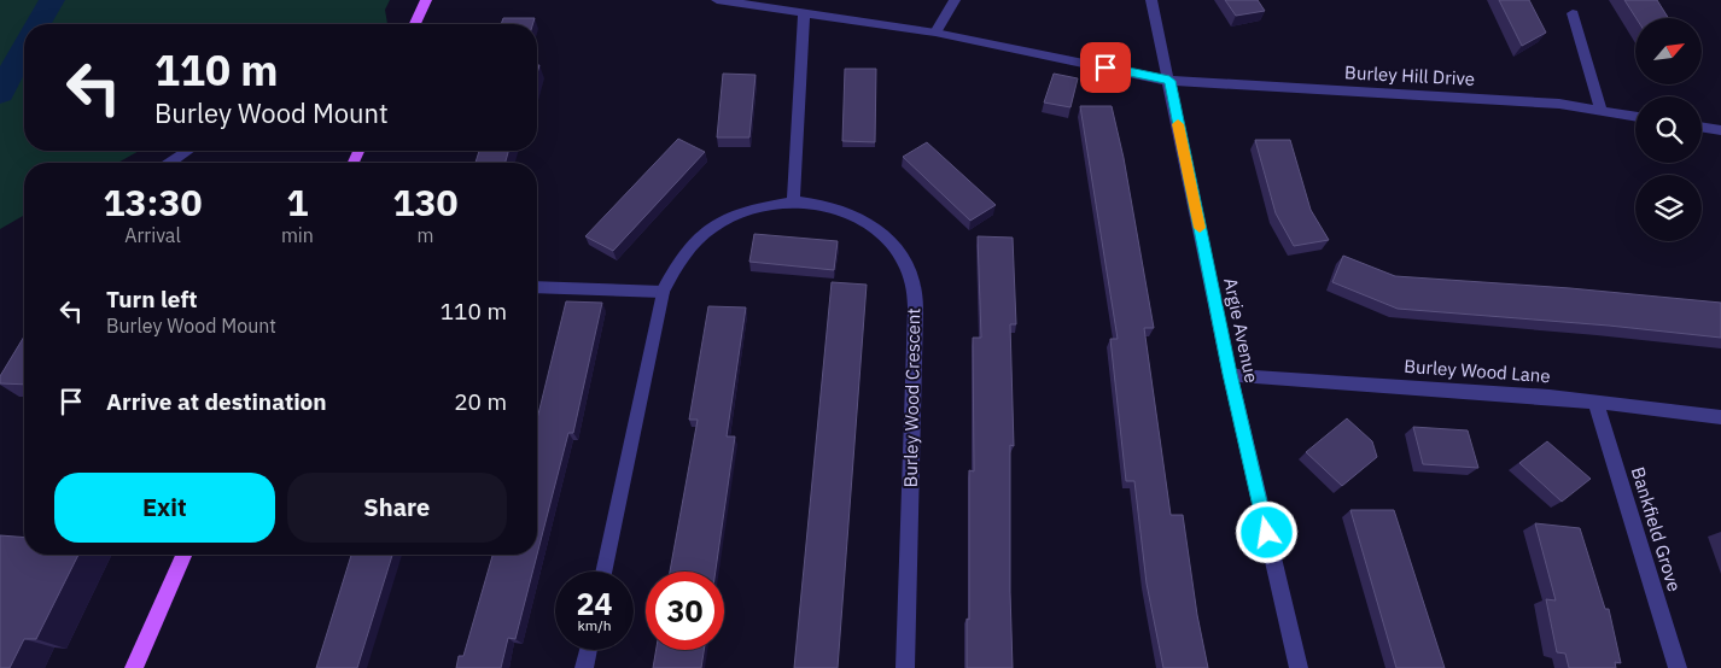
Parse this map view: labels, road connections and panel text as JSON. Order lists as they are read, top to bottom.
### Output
{
  "streets": {
    "street": [
      "Burley Hill Drive",
      "Argie Avenue",
      "Burley Wood Lane",
      "Burley Wood Crescent",
      "Bankfield Grove"
    ]
  },
  "crossings": [
    ["Burley Hill Drive", "Argie Avenue"],
    ["Argie Avenue", "Burley Wood Lane"],
    ["Burley Wood Lane", "Bankfield Grove"]
  ],
  "north": "top right",
  "page": {
    "turn": ["110 m", "Burley Wood Mount"],
    "eta": [
      "13:30",
      "Arrival",
      "1",
      "min",
      "130",
      "m"
    ],
    "list": [
      {
        "name": "Turn left",
        "note": "Burley Wood Mount",
        "value": "110 m"
      },
      {
        "name": "Arrive at destination",
        "value": "20 m"
      }
    ],
    "buttons": ["Exit", "Share"],
    "speed": "24 km/h",
    "limit": "30"
  }
}
